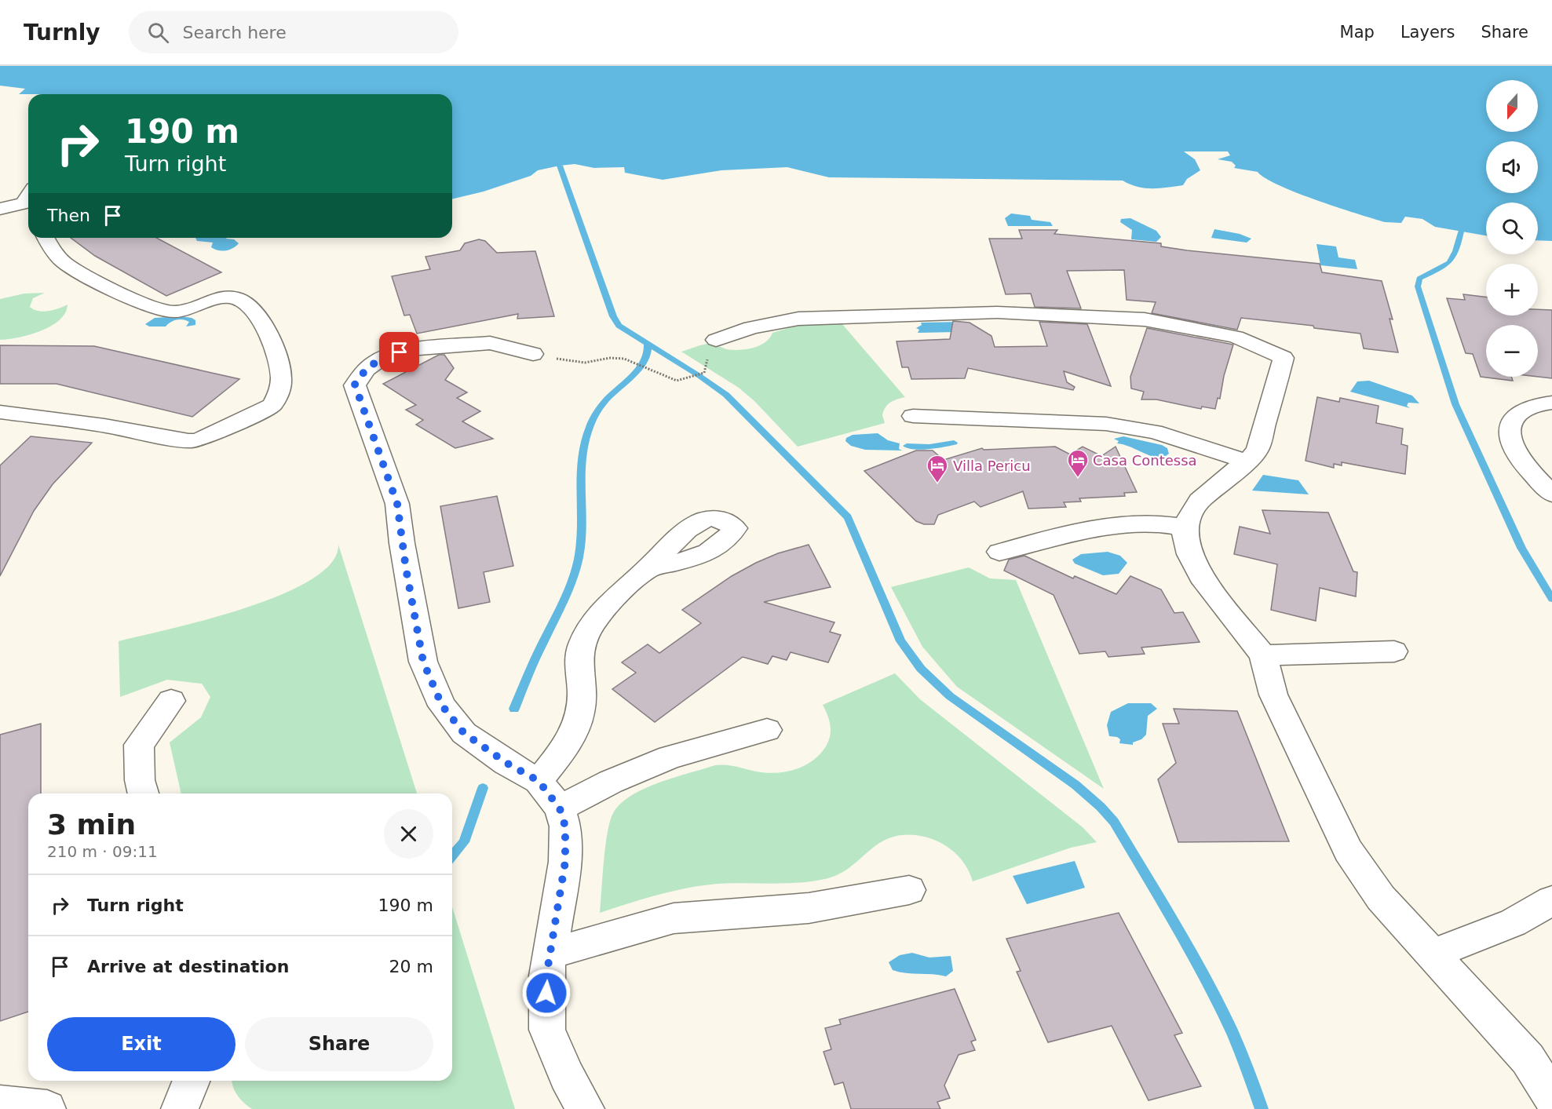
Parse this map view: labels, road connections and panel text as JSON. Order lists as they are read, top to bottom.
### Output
{
  "places": {
    "hotel": ["Casa Contessa", "Villa Pericu"]
  },
  "north": "bottom",
  "page": {
    "header": "Turnly",
    "search": "Search here",
    "nav": ["Map", "Layers", "Share"],
    "map_buttons": ["+", "−"],
    "turn": ["190 m", "Turn right"],
    "then": "Then",
    "heading": ["3 min", "210 m · 09:11"],
    "list": [
      {
        "name": "Turn right",
        "value": "190 m"
      },
      {
        "name": "Arrive at destination",
        "value": "20 m"
      }
    ],
    "buttons": ["Exit", "Share"]
  }
}
